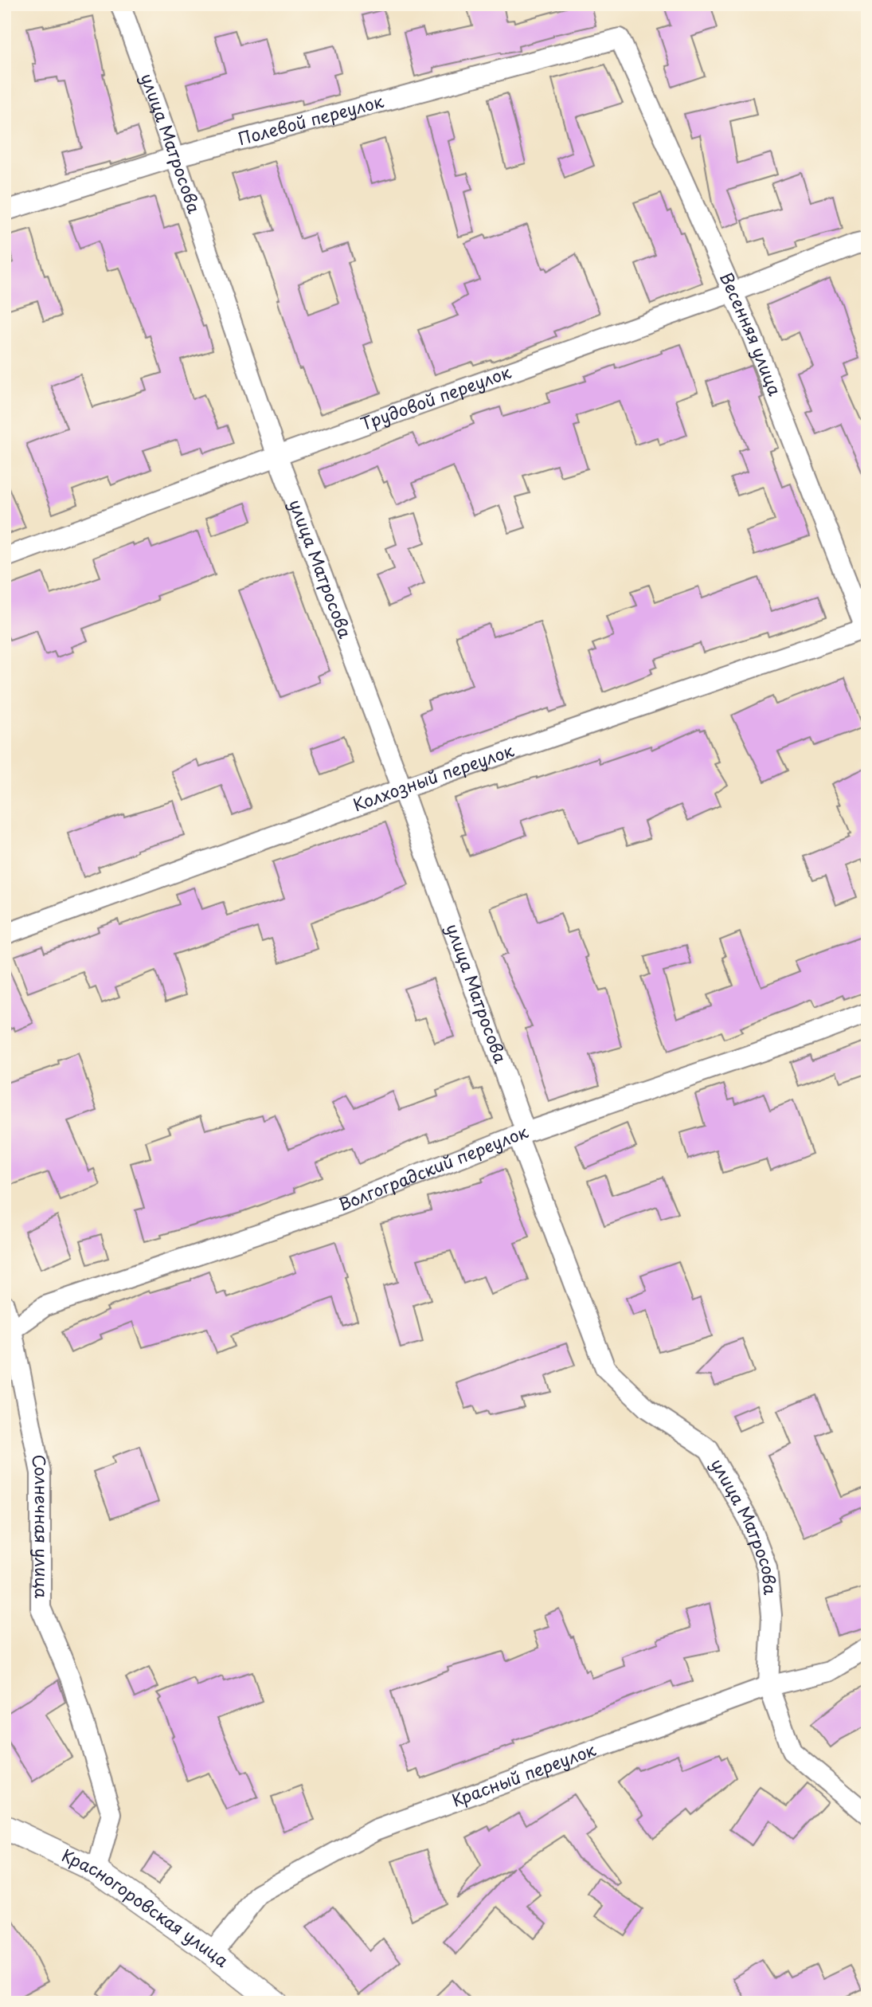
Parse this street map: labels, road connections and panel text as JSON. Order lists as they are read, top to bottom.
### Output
{
  "streets": {
    "street": [
      "Полевой переулок",
      "улица Матросова",
      "Весенняя улица",
      "Трудовой переулок",
      "Колхозный переулок",
      "Волгоградский переулок",
      "Солнечная улица",
      "Красный переулок",
      "Красногоровская улица"
    ]
  },
  "crossings": [
    ["Полевой переулок", "улица Матросова"],
    ["Полевой переулок", "Весенняя улица"],
    ["улица Матросова", "Трудовой переулок"],
    ["улица Матросова", "Колхозный переулок"],
    ["улица Матросова", "Волгоградский переулок"],
    ["улица Матросова", "Красный переулок"],
    ["Весенняя улица", "Трудовой переулок"],
    ["Весенняя улица", "Колхозный переулок"],
    ["Волгоградский переулок", "Солнечная улица"],
    ["Солнечная улица", "Красногоровская улица"],
    ["Красный переулок", "Красногоровская улица"]
  ]
}
